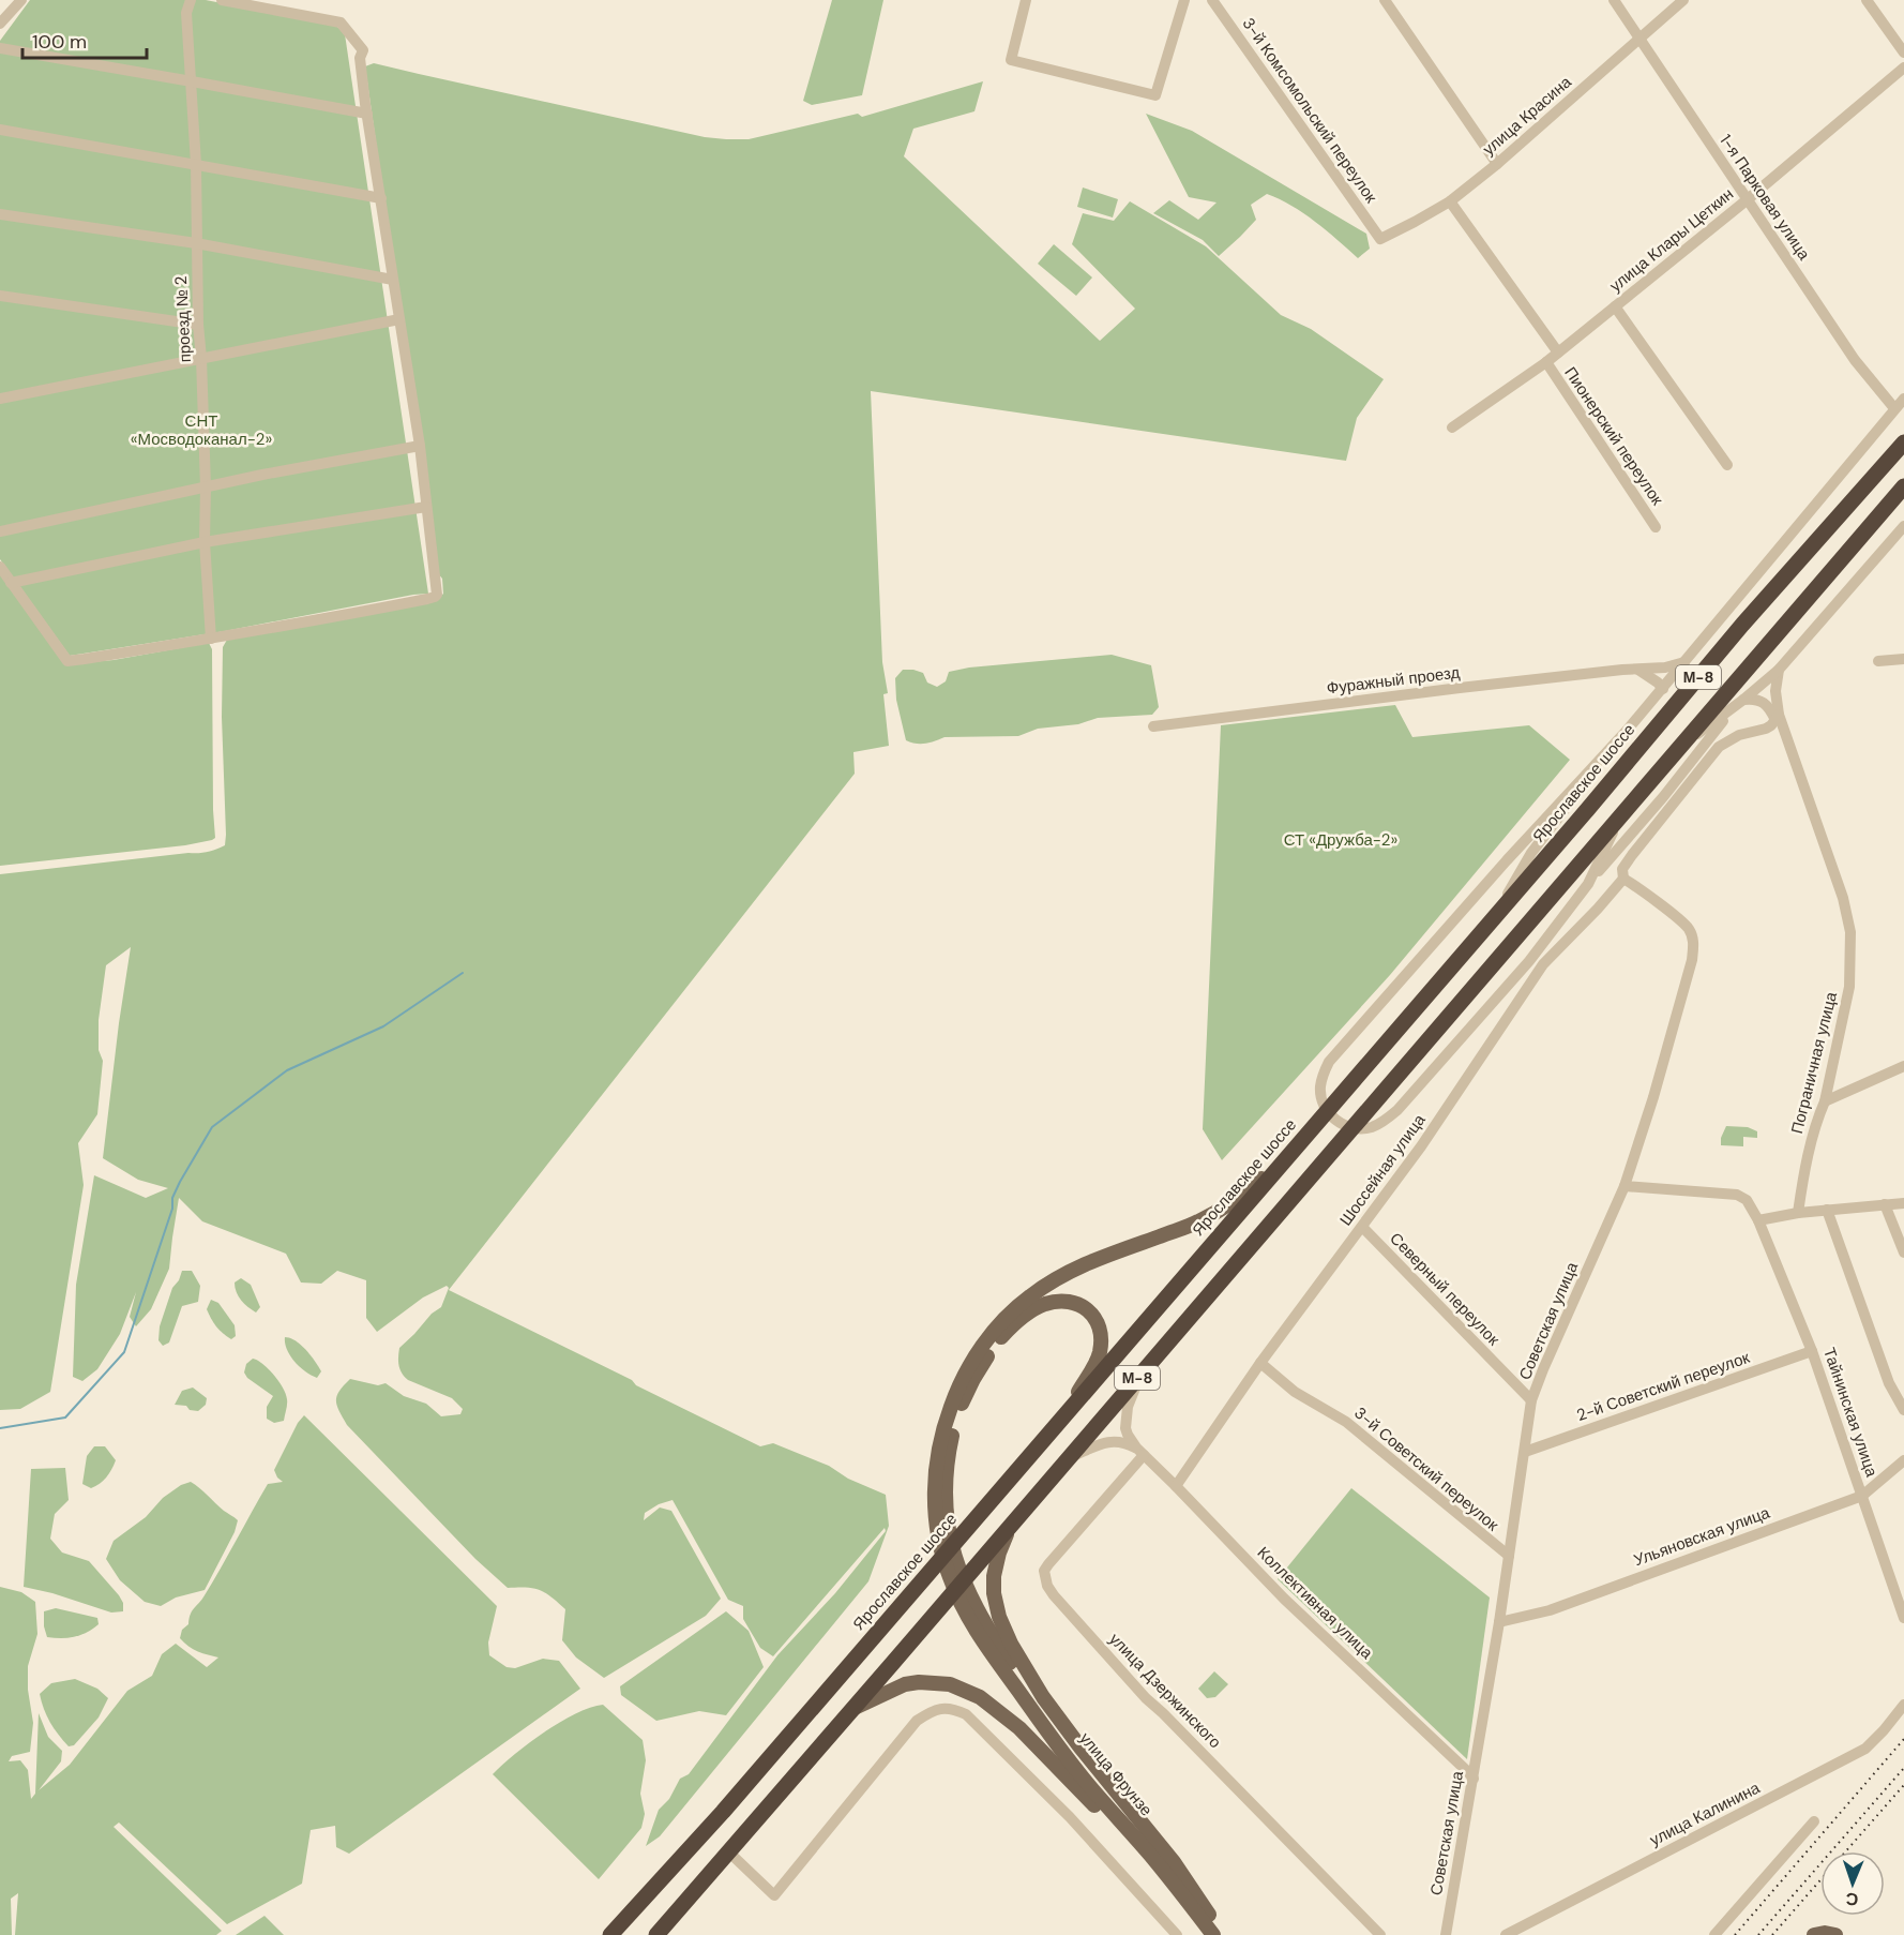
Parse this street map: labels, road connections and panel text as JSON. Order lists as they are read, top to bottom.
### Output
{
  "streets": {
    "highway": ["М-8", "Ярославское шоссе"],
    "main road": ["улица Фрунзе"],
    "street": [
      "3-й Комсомольский переулок",
      "улица Красина",
      "1-я Парковая улица",
      "улица Клары Цеткин",
      "проезд № 2",
      "Пионерский переулок",
      "Фуражный проезд",
      "Пограничная улица",
      "Шоссейная улица",
      "Северный переулок",
      "Советская улица",
      "2-й Советский переулок",
      "Тайнинская улица",
      "3-й Советский переулок",
      "Ульяновская улица",
      "Коллективная улица",
      "улица Дзержинского",
      "улица Калинина"
    ]
  },
  "crossings": [
    ["3-й Комсомольский переулок", "улица Красина"],
    ["улица Красина", "1-я Парковая улица"],
    ["1-я Парковая улица", "улица Клары Цеткин"],
    ["улица Клары Цеткин", "Пионерский переулок"],
    ["М-8", "Коллективная улица"],
    ["Пограничная улица", "Шоссейная улица"],
    ["Шоссейная улица", "Северный переулок"],
    ["Шоссейная улица", "Советская улица"],
    ["Шоссейная улица", "3-й Советский переулок"],
    ["Шоссейная улица", "Коллективная улица"],
    ["Северный переулок", "Советская улица"],
    ["Советская улица", "2-й Советский переулок"],
    ["Советская улица", "Тайнинская улица"],
    ["Советская улица", "3-й Советский переулок"],
    ["Советская улица", "Ульяновская улица"],
    ["Советская улица", "Коллективная улица"],
    ["2-й Советский переулок", "Тайнинская улица"],
    ["Тайнинская улица", "Ульяновская улица"],
    ["Коллективная улица", "улица Дзержинского"]
  ],
  "parks": ["СНТ «Мосводоканал-2»", "СТ «Дружба-2»"],
  "scale_bar": "100 m",
  "north": "bottom"
}
